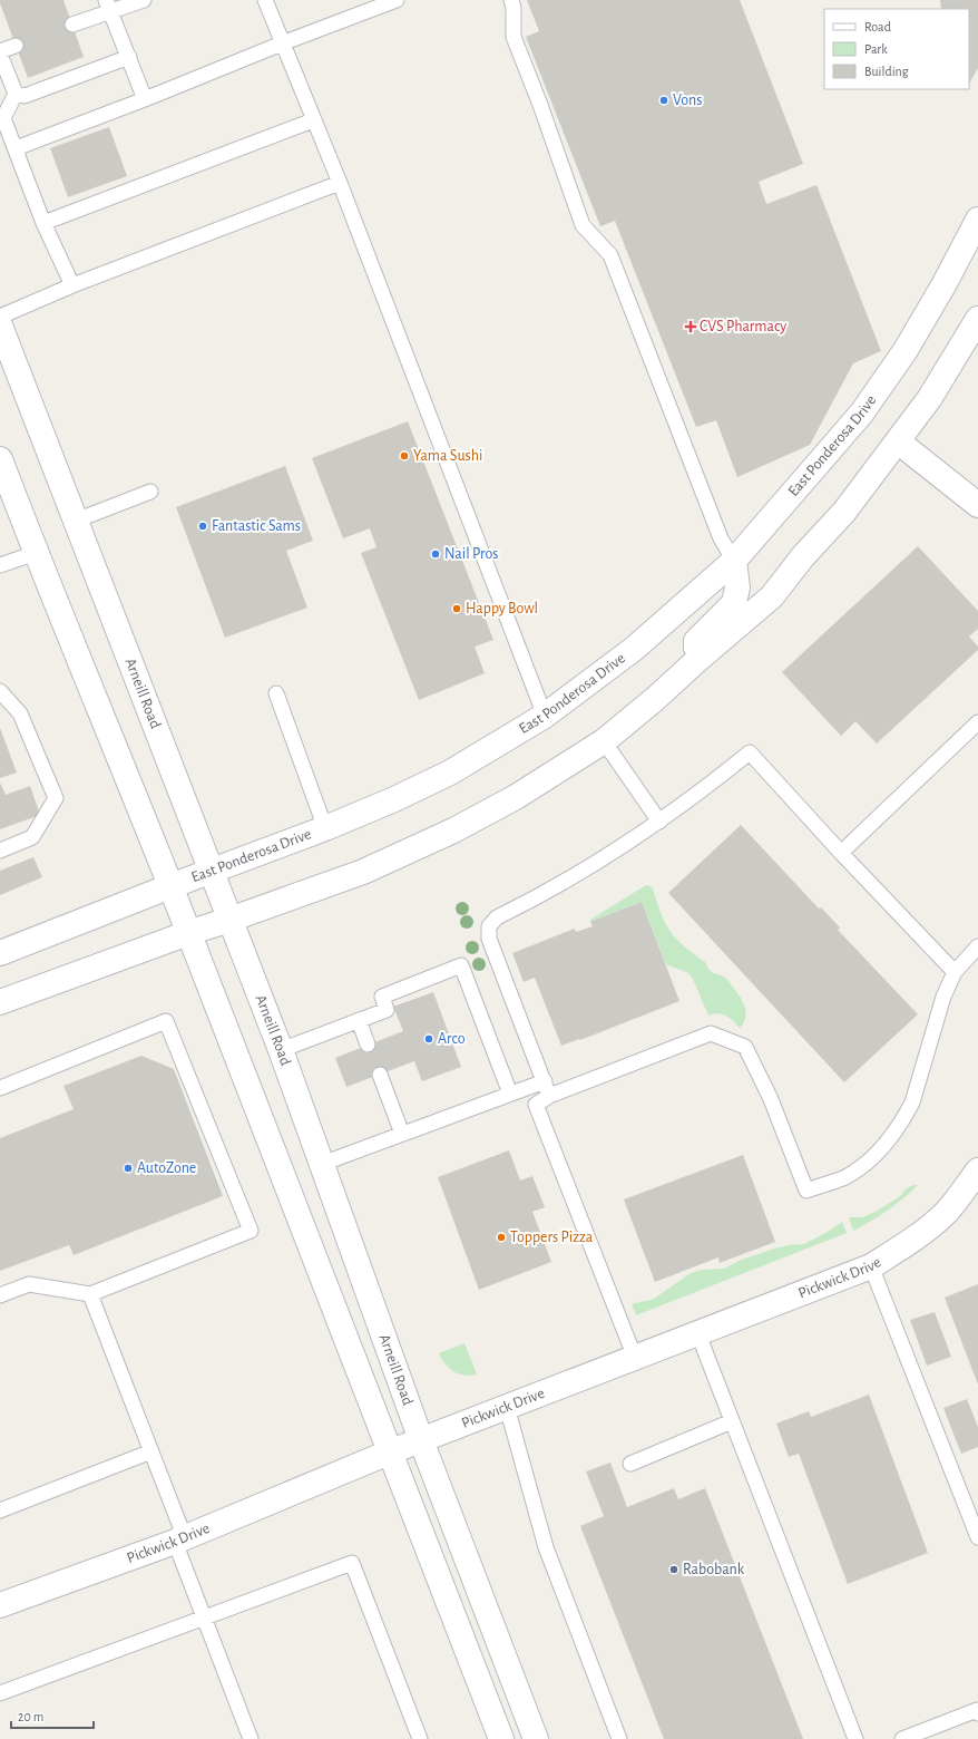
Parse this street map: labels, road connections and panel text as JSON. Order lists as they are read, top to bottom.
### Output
{
  "streets": {
    "main road": ["East Ponderosa Drive", "Arneill Road", "Pickwick Drive"]
  },
  "crossings": [
    ["East Ponderosa Drive", "Arneill Road"],
    ["Arneill Road", "Pickwick Drive"]
  ],
  "places": {
    "other": [
      "Vons",
      "Yama Sushi",
      "Fantastic Sams",
      "Nail Pros",
      "Happy Bowl",
      "Arco",
      "AutoZone",
      "Toppers Pizza",
      "Rabobank"
    ],
    "health": ["CVS Pharmacy"]
  },
  "legend": ["Road", "Park", "Building"],
  "scale_bar": "20 m"
}
